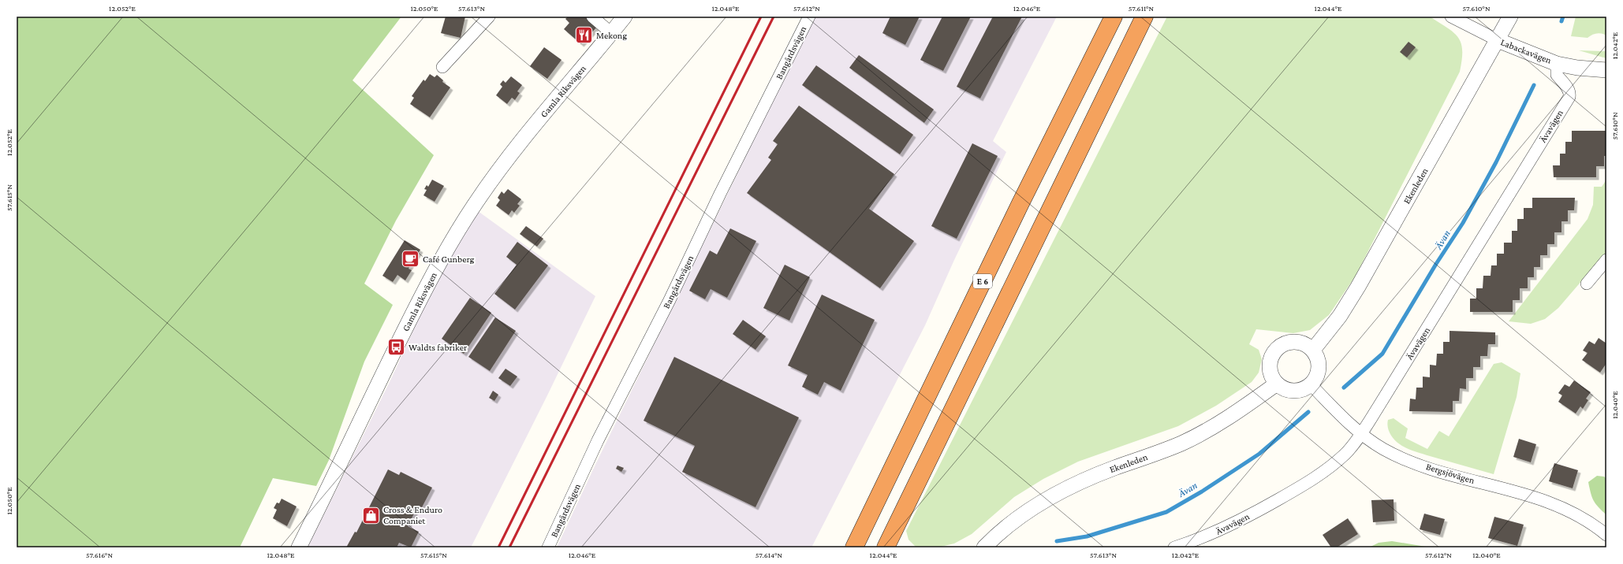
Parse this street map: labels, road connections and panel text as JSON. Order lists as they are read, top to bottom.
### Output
{
  "streets": {
    "highway": ["E 6"],
    "street": [
      "Labackavägen",
      "Bangårdsvägen",
      "Gamla Riksvägen",
      "Ävavägen",
      "Ekenleden",
      "Bergsjövägen"
    ]
  },
  "crossings": [
    ["Labackavägen", "Ävavägen"],
    ["Labackavägen", "Ekenleden"],
    ["Ävavägen", "Bergsjövägen"],
    ["Ekenleden", "Bergsjövägen"]
  ],
  "water": ["Ävan"],
  "places": {
    "restaurant": ["Mekong"],
    "cafe": ["Café Gunberg"],
    "bus stop": ["Waldts fabriker"],
    "shop": ["Cross & Enduro Companiet"]
  },
  "coordinates": [
    "12.052°E",
    "12.050°E",
    "57.613°N",
    "12.048°E",
    "57.612°N",
    "12.046°E",
    "57.611°N",
    "12.044°E",
    "57.610°N",
    "12.042°E",
    "57.615°N",
    "12.040°E",
    "57.616°N",
    "57.614°N"
  ]
}
